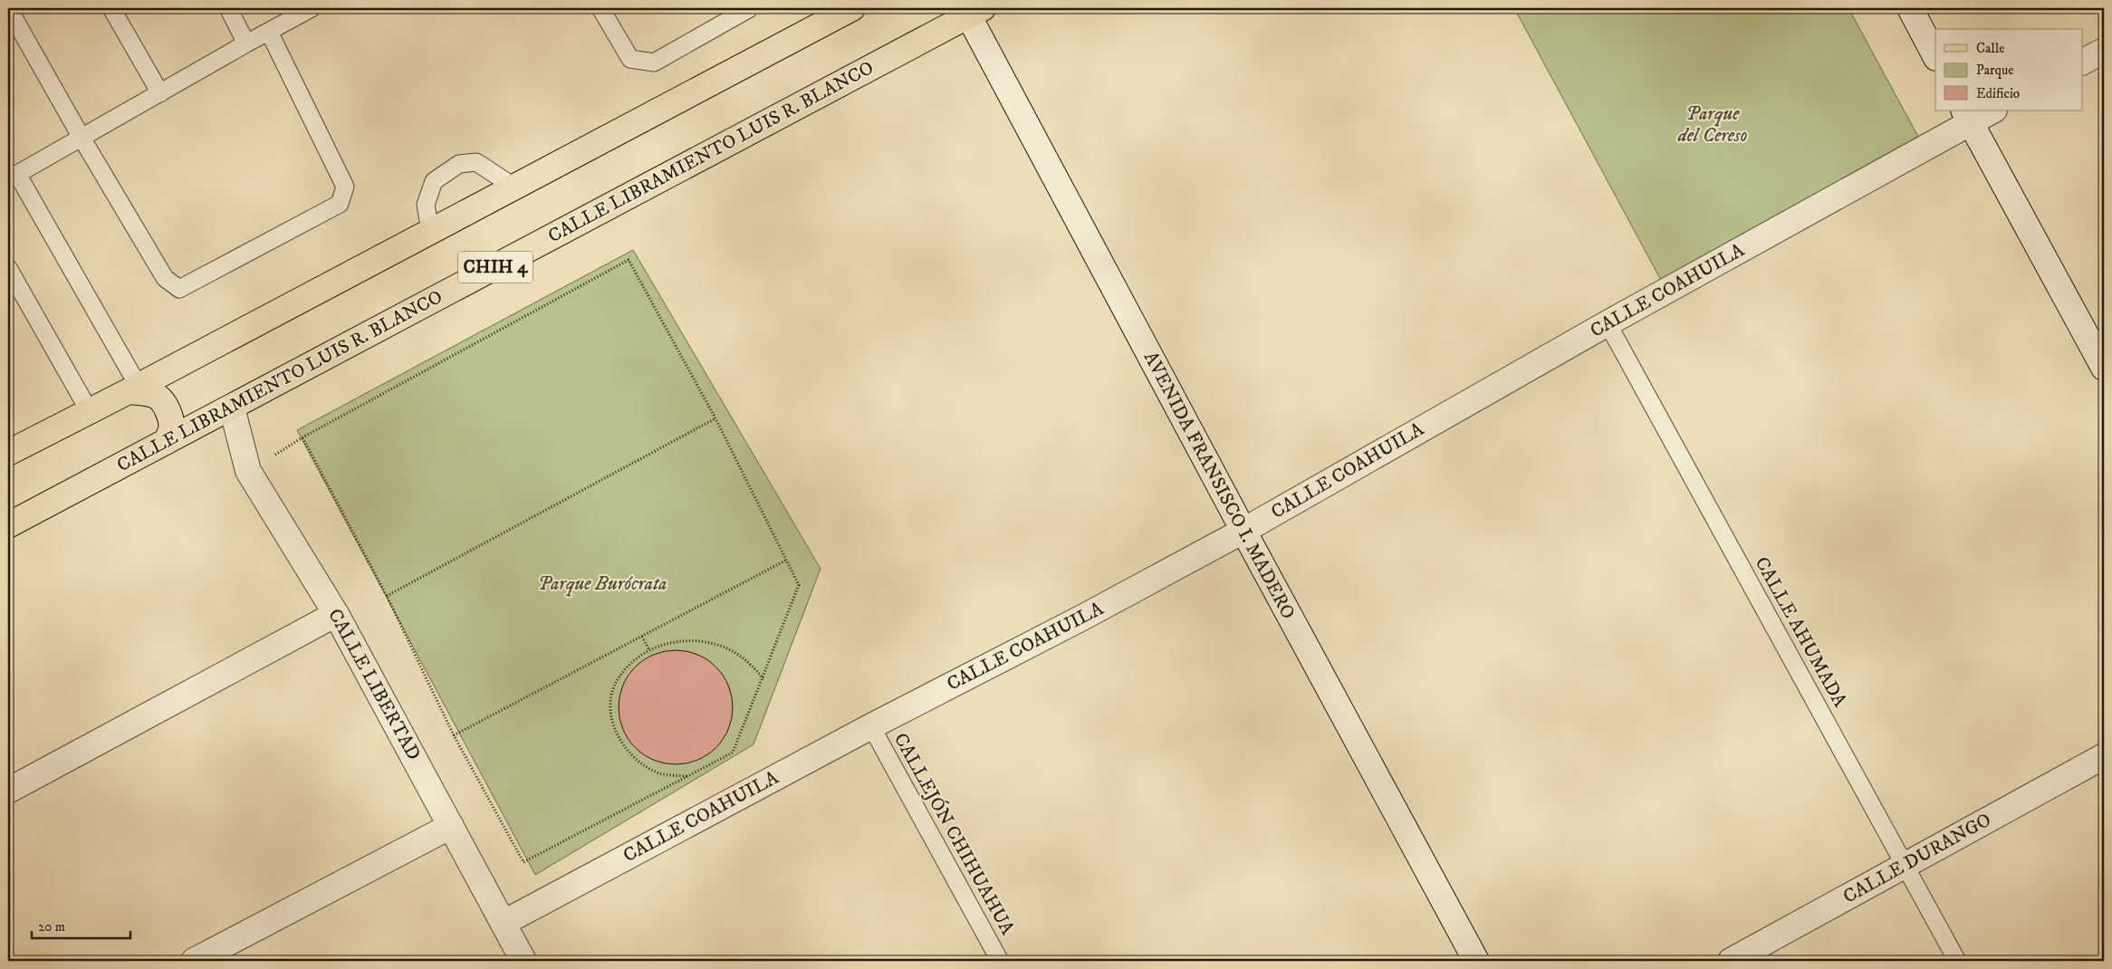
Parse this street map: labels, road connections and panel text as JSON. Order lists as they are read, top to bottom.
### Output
{
  "streets": {
    "main road": ["CALLE LIBRAMIENTO LUIS R. BLANCO", "CHIH 4"],
    "street": [
      "CALLE COAHUILA",
      "AVENIDA FRANSISCO I. MADERO",
      "CALLE LIBERTAD",
      "CALLE DURANGO"
    ],
    "lane": ["CALLE AHUMADA", "CALLEJÓN CHIHUAHUA"]
  },
  "crossings": [
    ["CALLE LIBRAMIENTO LUIS R. BLANCO", "AVENIDA FRANSISCO I. MADERO"],
    ["CALLE LIBRAMIENTO LUIS R. BLANCO", "CALLE LIBERTAD"],
    ["CALLE COAHUILA", "AVENIDA FRANSISCO I. MADERO"],
    ["CALLE COAHUILA", "CALLE AHUMADA"],
    ["CALLE COAHUILA", "CALLE LIBERTAD"],
    ["CALLE COAHUILA", "CALLEJÓN CHIHUAHUA"],
    ["CALLE AHUMADA", "CALLE DURANGO"]
  ],
  "parks": ["Parque del Cereso", "Parque Burócrata"],
  "legend": ["Calle", "Parque", "Edificio"],
  "scale_bar": "20 m"
}
